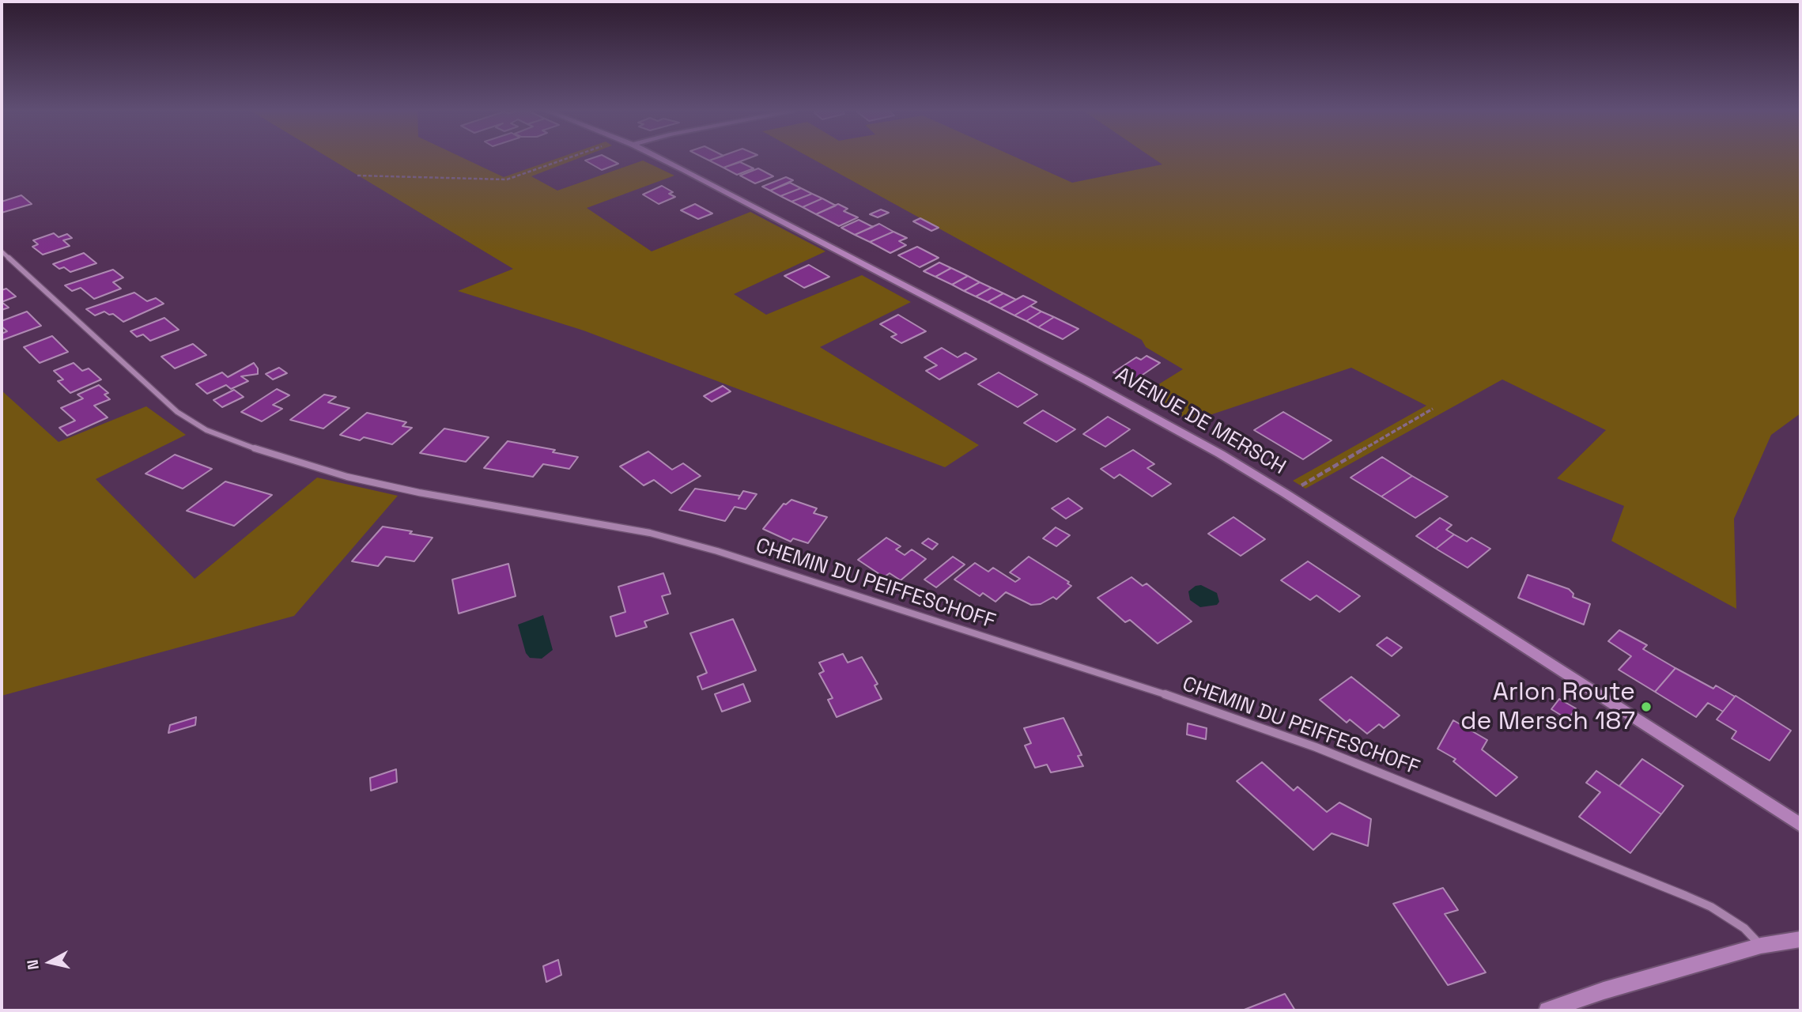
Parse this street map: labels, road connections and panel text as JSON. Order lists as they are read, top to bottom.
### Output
{
  "streets": {
    "main road": ["AVENUE DE MERSCH"],
    "street": ["CHEMIN DU PEIFFESCHOFF"]
  },
  "places": ["Arlon Route de Mersch 187"],
  "north": "left"
}
